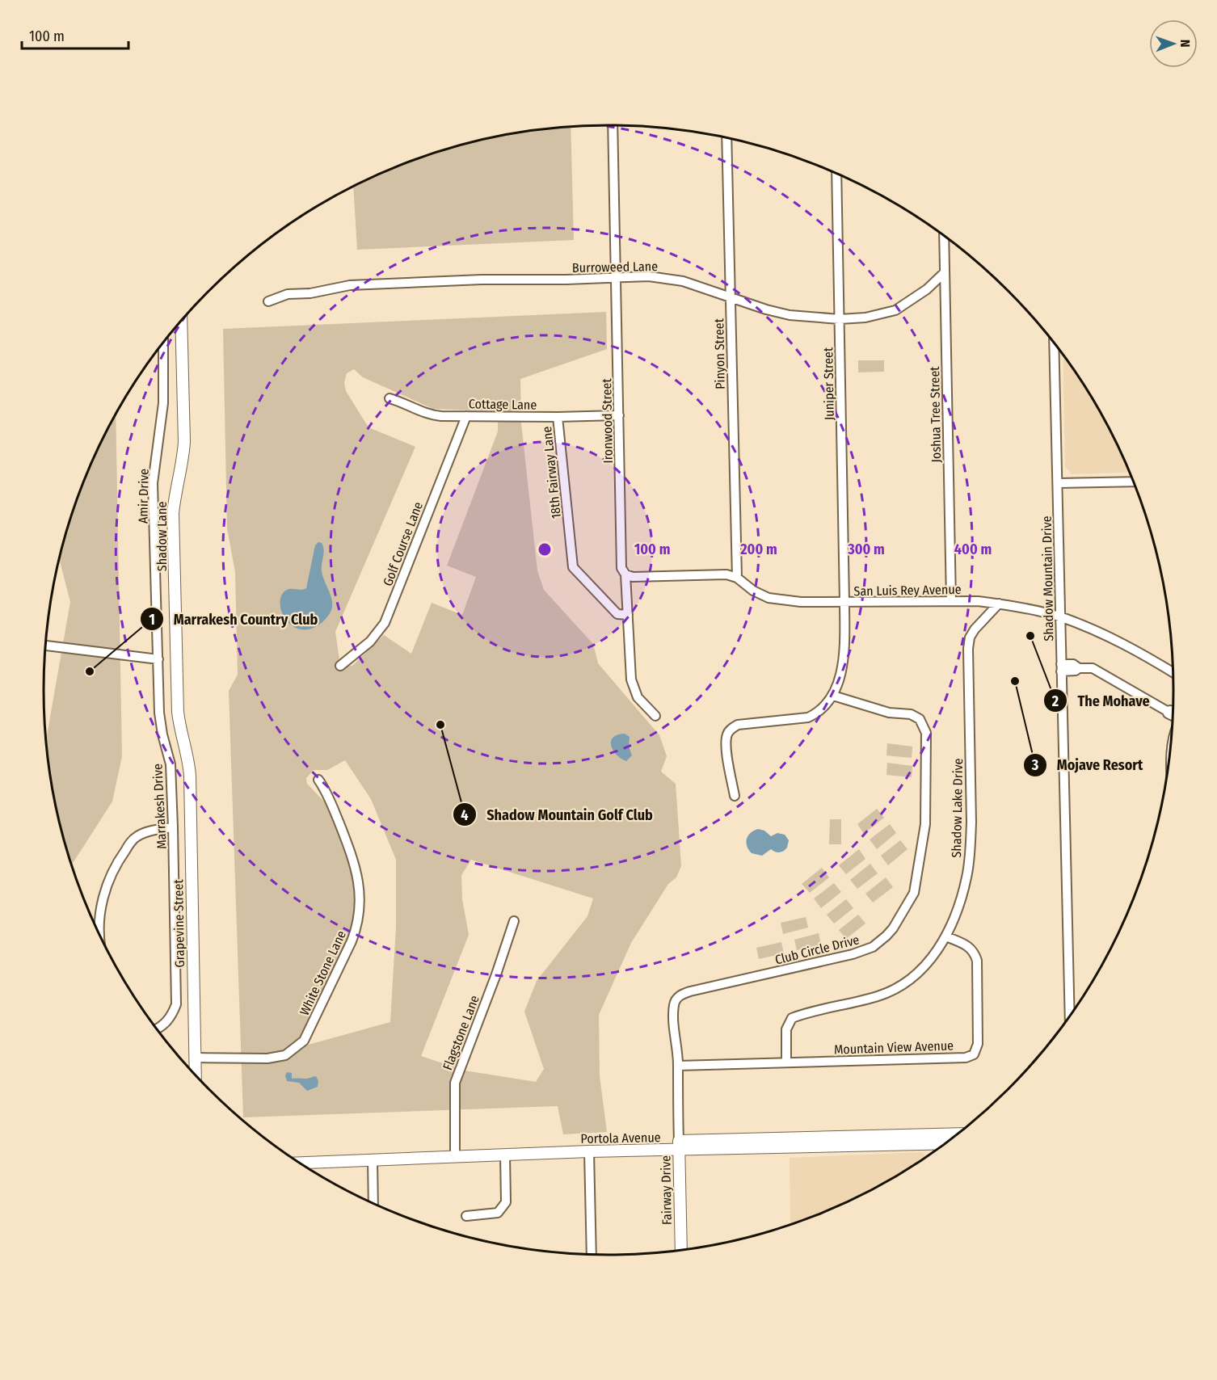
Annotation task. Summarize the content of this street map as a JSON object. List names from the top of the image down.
{
  "streets": {
    "street": [
      "Burroweed Lane",
      "Pinyon Street",
      "Juniper Street",
      "Cottage Lane",
      "Joshua Tree Street",
      "Ironwood Street",
      "18th Fairway Lane",
      "Amir Drive",
      "Shadow Lane",
      "Golf Course Lane",
      "Shadow Mountain Drive",
      "San Luis Rey Avenue",
      "Marrakesh Drive",
      "Shadow Lake Drive",
      "Grapevine Street",
      "Club Circle Drive",
      "White Stone Lane",
      "Flagstone Lane",
      "Mountain View Avenue",
      "Portola Avenue",
      "Fairway Drive"
    ]
  },
  "crossings": [
    ["Burroweed Lane", "Pinyon Street"],
    ["Burroweed Lane", "Juniper Street"],
    ["Burroweed Lane", "Joshua Tree Street"],
    ["Burroweed Lane", "Ironwood Street"],
    ["Pinyon Street", "San Luis Rey Avenue"],
    ["Juniper Street", "San Luis Rey Avenue"],
    ["Juniper Street", "Club Circle Drive"],
    ["Cottage Lane", "Ironwood Street"],
    ["Cottage Lane", "18th Fairway Lane"],
    ["Cottage Lane", "Golf Course Lane"],
    ["Joshua Tree Street", "San Luis Rey Avenue"],
    ["Ironwood Street", "18th Fairway Lane"],
    ["Ironwood Street", "San Luis Rey Avenue"],
    ["Amir Drive", "Marrakesh Drive"],
    ["Shadow Lane", "Grapevine Street"],
    ["Shadow Mountain Drive", "San Luis Rey Avenue"],
    ["San Luis Rey Avenue", "Shadow Lake Drive"],
    ["Shadow Lake Drive", "Mountain View Avenue"],
    ["Grapevine Street", "White Stone Lane"],
    ["Club Circle Drive", "Mountain View Avenue"],
    ["Club Circle Drive", "Fairway Drive"],
    ["Flagstone Lane", "Portola Avenue"],
    ["Mountain View Avenue", "Fairway Drive"],
    ["Portola Avenue", "Fairway Drive"]
  ],
  "places": [
    "The Mohave",
    "Marrakesh Country Club",
    "Mojave Resort",
    "Shadow Mountain Golf Club"
  ],
  "scale_bar": "100 m",
  "north": "right",
  "rings": [
    "100 m",
    "200 m",
    "300 m",
    "400 m"
  ]
}
